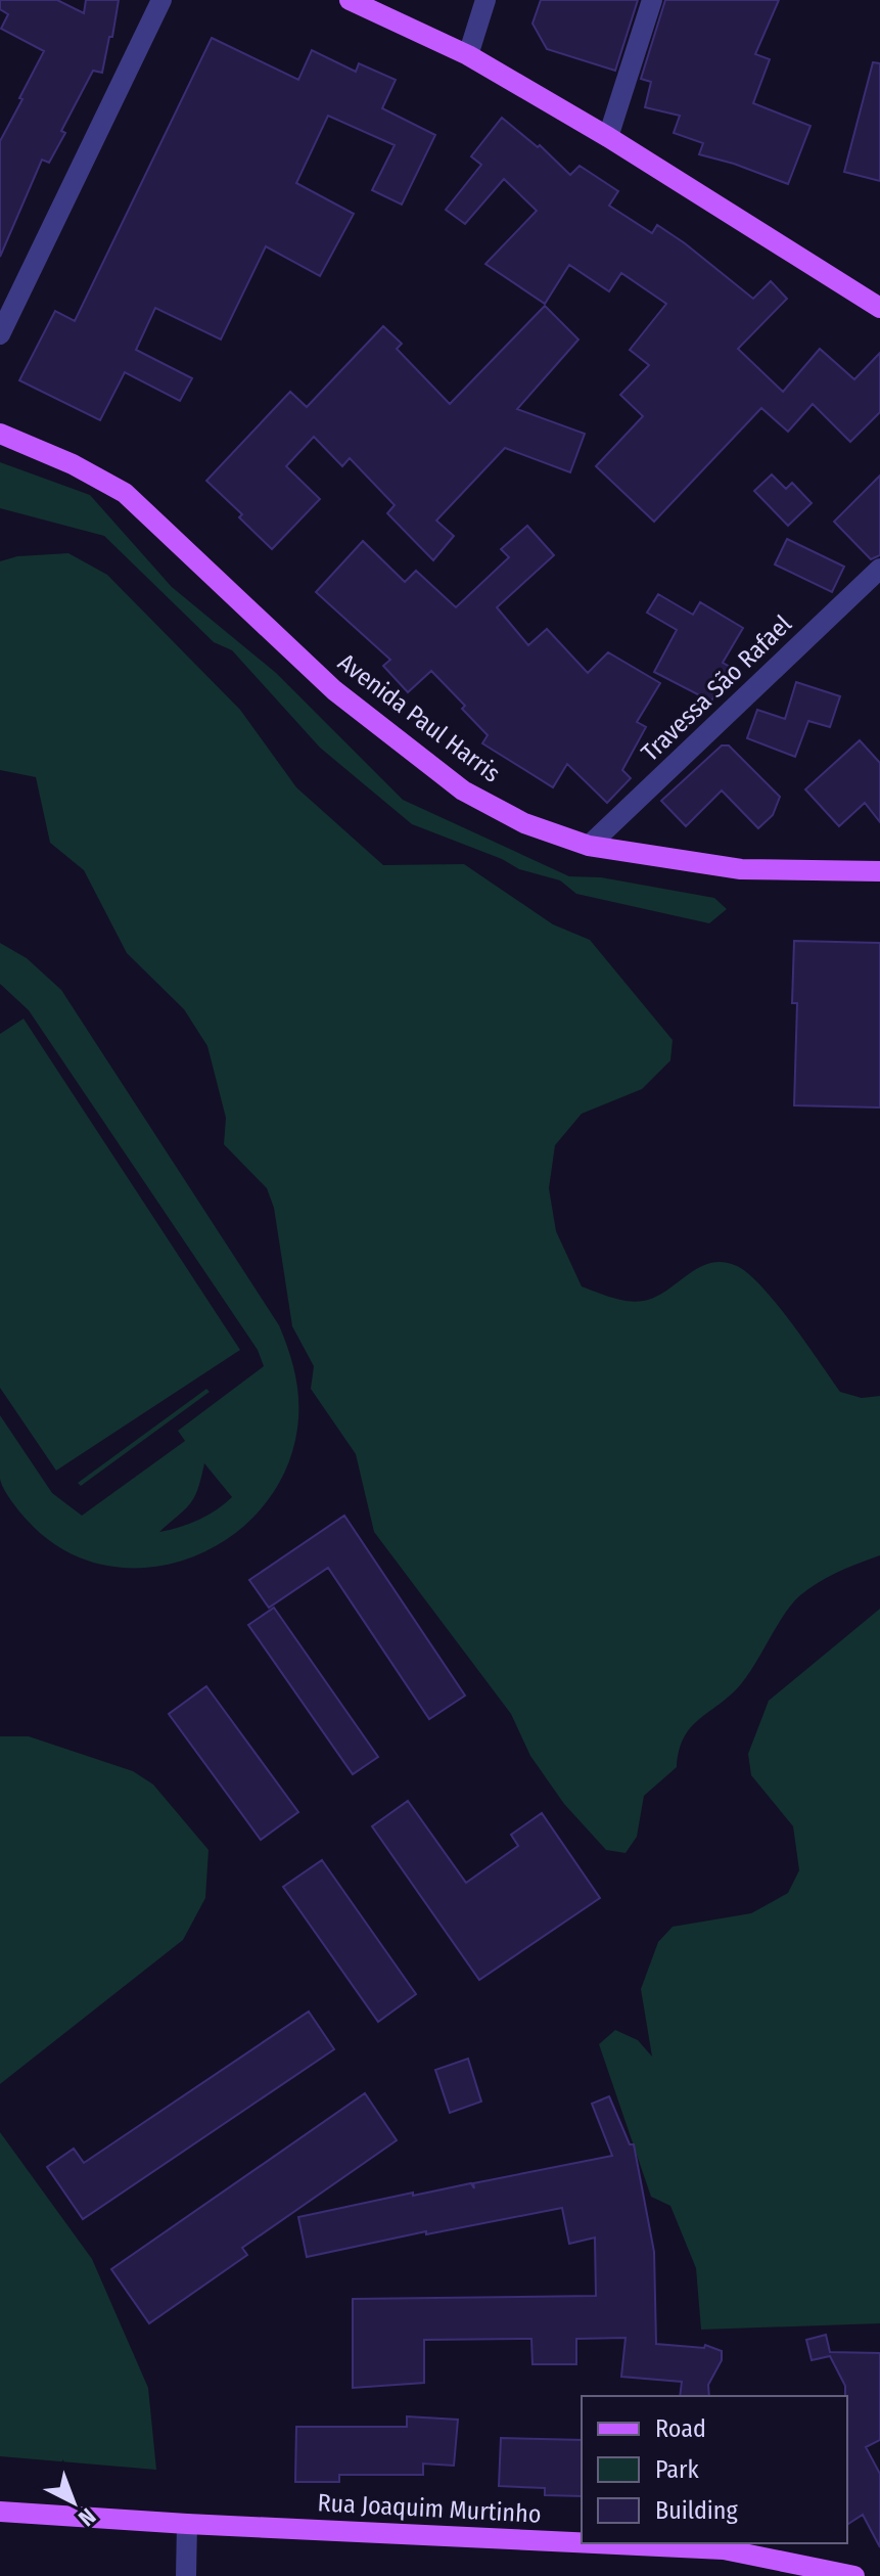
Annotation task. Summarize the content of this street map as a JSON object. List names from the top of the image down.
{
  "streets": {
    "main road": ["Avenida Paul Harris", "Rua Joaquim Murtinho"],
    "street": ["Travessa São Rafael"]
  },
  "crossings": [
    ["Travessa São Rafael", "Avenida Paul Harris"]
  ],
  "legend": ["Road", "Park", "Building"],
  "north": "bottom right"
}
